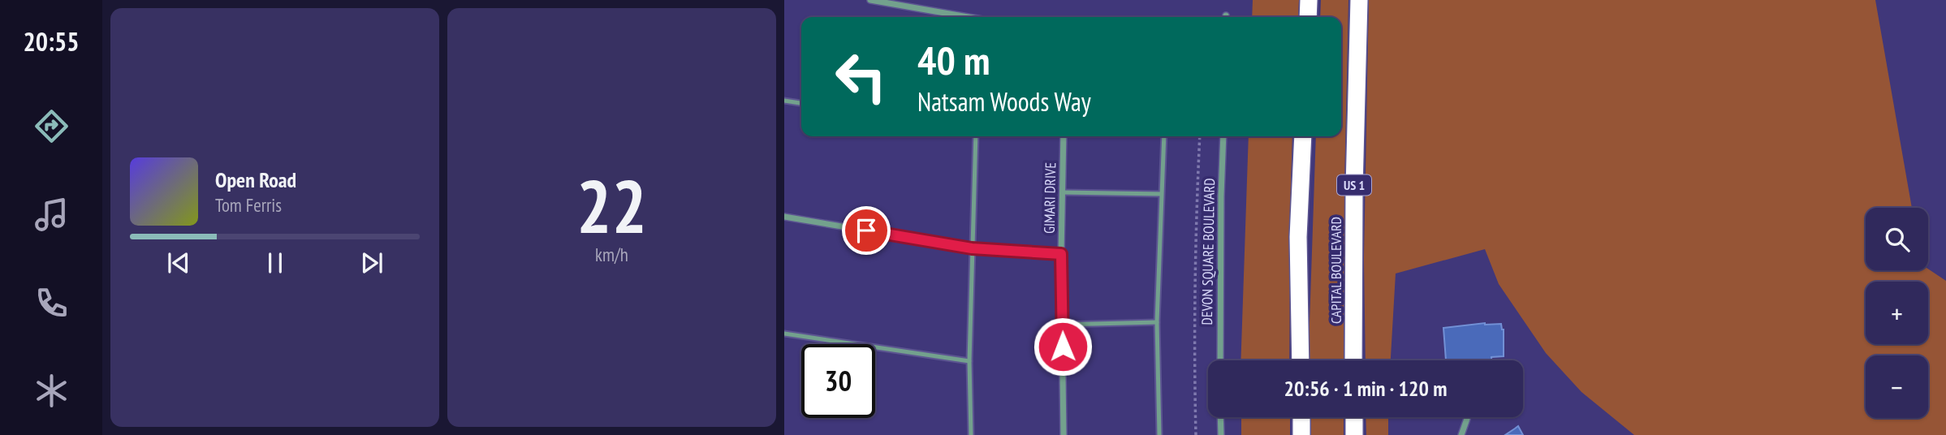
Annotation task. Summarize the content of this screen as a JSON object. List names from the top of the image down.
{
  "streets": {
    "highway": ["US 1", "CAPITAL BOULEVARD"],
    "street": ["GIMARI DRIVE", "DEVON SQUARE BOULEVARD"]
  },
  "page": {
    "tabs": "20:55",
    "tile": ["22", "km/h"],
    "turn": ["40 m", "Natsam Woods Way"],
    "song": ["Open Road", "Tom Ferris"],
    "map_buttons": ["+", "−"],
    "limit": "30",
    "trip": "20:56 · 1 min · 120 m"
  }
}
